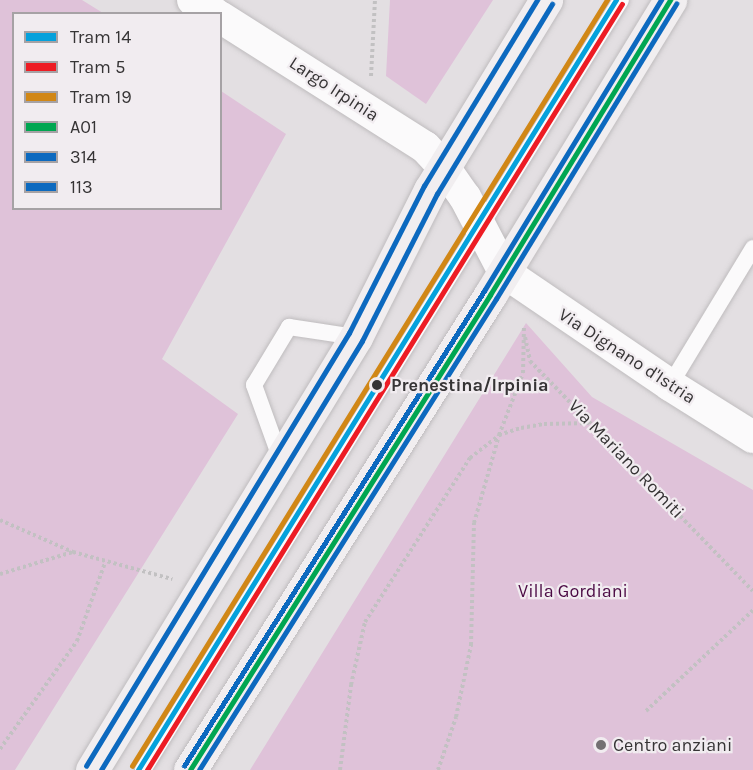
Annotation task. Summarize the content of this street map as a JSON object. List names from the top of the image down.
{
  "streets": {
    "street": ["Largo Irpinia", "Via Dignano d'Istria"],
    "path": ["Via Mariano Romiti"]
  },
  "crossings": [
    ["Largo Irpinia", "Via Dignano d'Istria"]
  ],
  "parks": ["Villa Gordiani"],
  "places": ["Prenestina/Irpinia", "Centro anziani"],
  "lines": [
    "tram line 14",
    "tram line 19",
    "transit line A01",
    "transit line 113",
    "tram line 5",
    "transit line 314"
  ],
  "legend": [
    "Tram 14",
    "Tram 5",
    "Tram 19",
    "A01",
    "314",
    "113"
  ]
}
